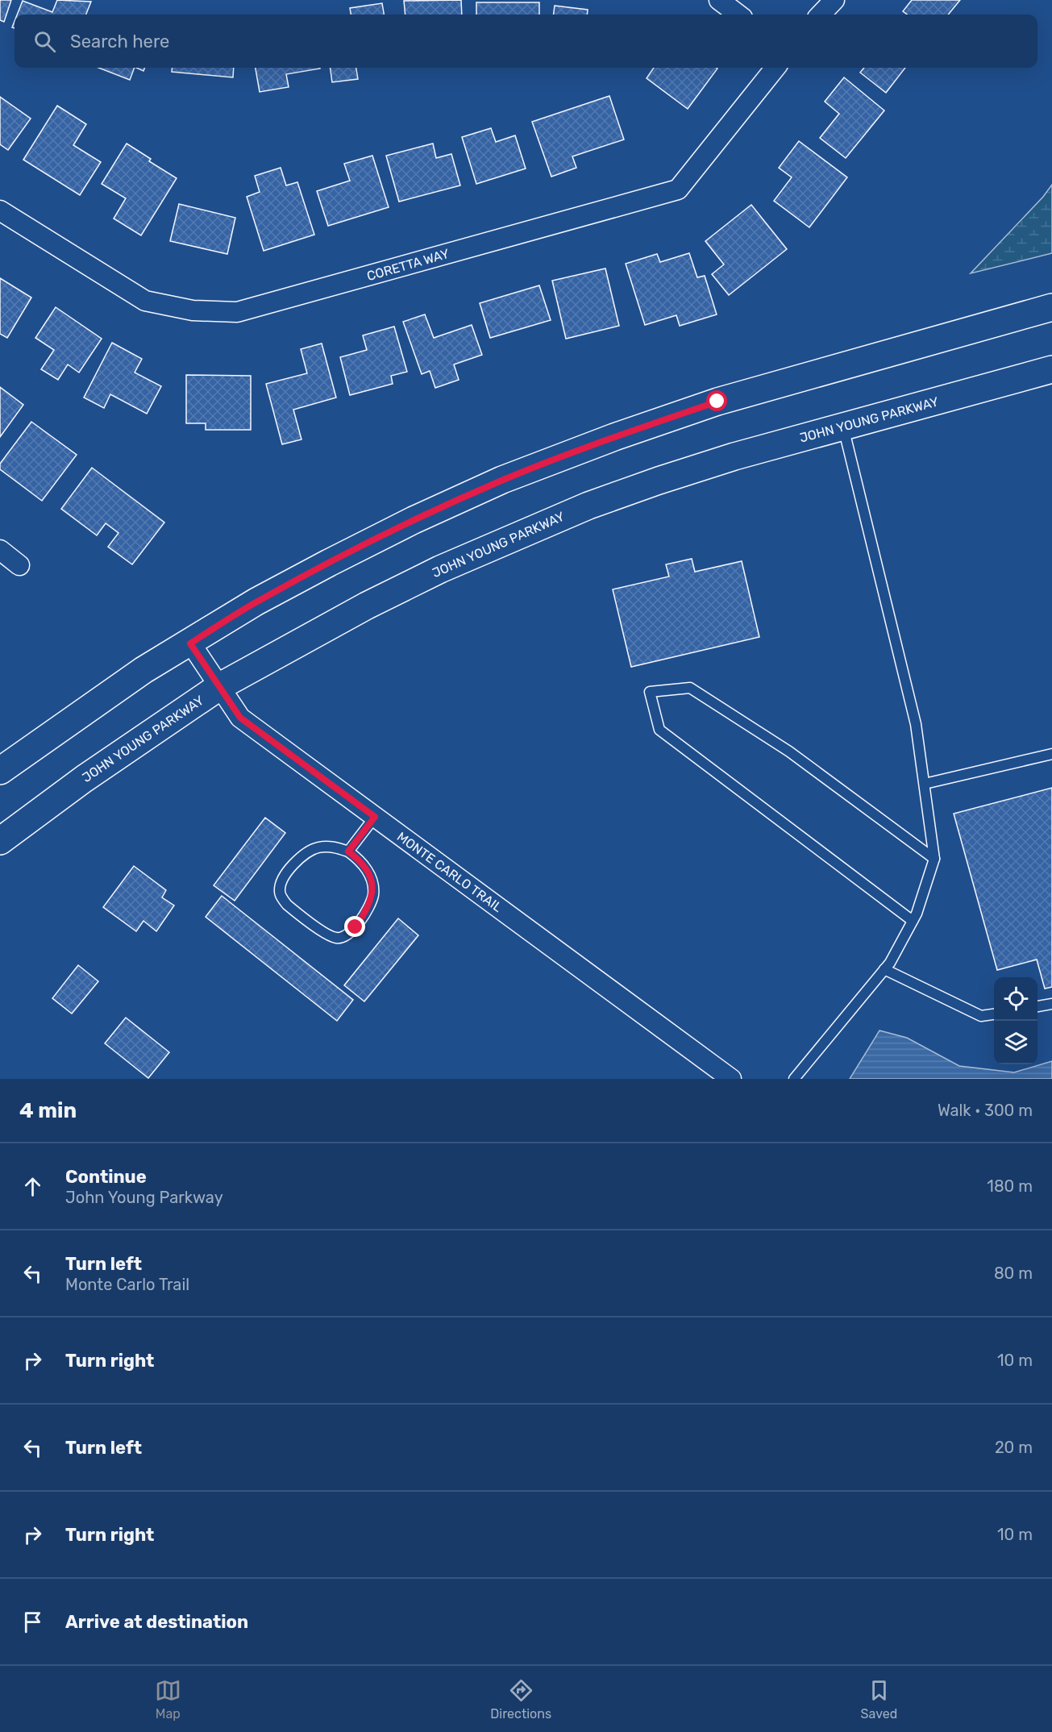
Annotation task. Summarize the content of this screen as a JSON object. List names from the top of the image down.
{
  "streets": {
    "main road": ["JOHN YOUNG PARKWAY"],
    "street": ["CORETTA WAY", "MONTE CARLO TRAIL"]
  },
  "crossings": [
    ["JOHN YOUNG PARKWAY", "MONTE CARLO TRAIL"]
  ],
  "page": {
    "search": "Search here",
    "heading": ["4 min", "Walk · 300 m"],
    "list": [
      ["Continue", "John Young Parkway", "180 m"],
      ["Turn left", "Monte Carlo Trail", "80 m"],
      ["Turn right", "10 m"],
      ["Turn left", "20 m"],
      ["Turn right", "10 m"],
      "Arrive at destination"
    ],
    "nav": ["Map", "Directions", "Saved"]
  }
}
